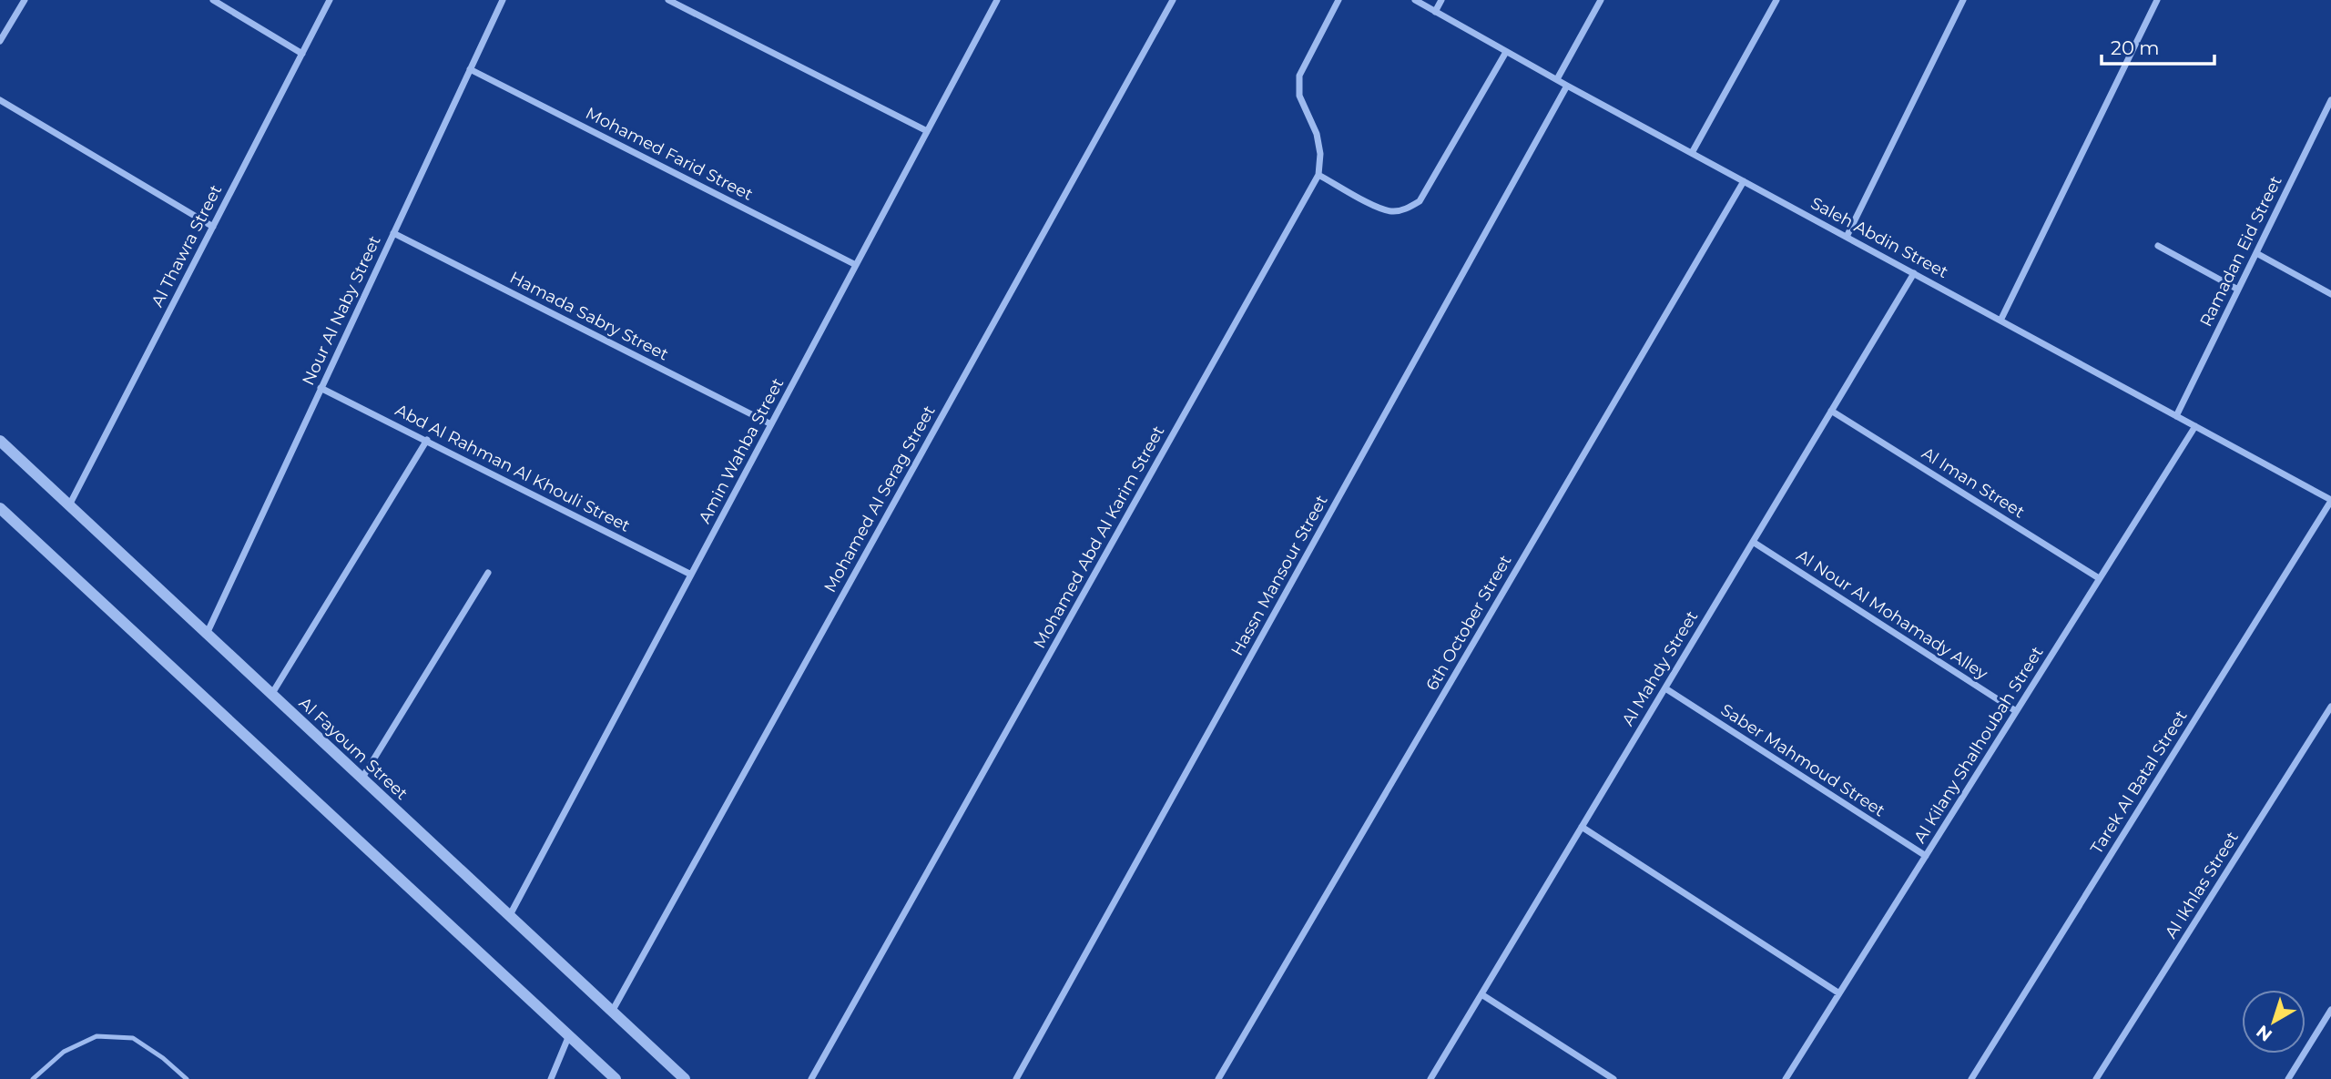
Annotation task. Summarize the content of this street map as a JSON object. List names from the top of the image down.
{
  "streets": {
    "street": [
      "Mohamed Farid Street",
      "Saleh Abdin Street",
      "Al Thawra Street",
      "Ramadan Eid Street",
      "Nour Al Naby Street",
      "Hamada Sabry Street",
      "Amin Wahba Street",
      "Abd Al Rahman Al Khouli Street",
      "Al Iman Street",
      "Mohamed Al Serag Street",
      "Mohamed Abd Al Karim Street",
      "Hassn Mansour Street",
      "Al Nour Al Mohamady Alley",
      "6th October Street",
      "Al Mahdy Street",
      "Al Kilany Shalhoubah Street",
      "Al Fayoum Street",
      "Saber Mahmoud Street",
      "Tarek Al Batal Street",
      "Al Ikhlas Street"
    ]
  },
  "crossings": [
    ["Mohamed Farid Street", "Nour Al Naby Street"],
    ["Mohamed Farid Street", "Amin Wahba Street"],
    ["Saleh Abdin Street", "Ramadan Eid Street"],
    ["Saleh Abdin Street", "Hassn Mansour Street"],
    ["Saleh Abdin Street", "6th October Street"],
    ["Saleh Abdin Street", "Al Mahdy Street"],
    ["Saleh Abdin Street", "Al Kilany Shalhoubah Street"],
    ["Saleh Abdin Street", "Tarek Al Batal Street"],
    ["Al Thawra Street", "Al Fayoum Street"],
    ["Nour Al Naby Street", "Hamada Sabry Street"],
    ["Nour Al Naby Street", "Abd Al Rahman Al Khouli Street"],
    ["Nour Al Naby Street", "Al Fayoum Street"],
    ["Hamada Sabry Street", "Amin Wahba Street"],
    ["Amin Wahba Street", "Abd Al Rahman Al Khouli Street"],
    ["Amin Wahba Street", "Al Fayoum Street"],
    ["Al Iman Street", "Al Mahdy Street"],
    ["Al Iman Street", "Al Kilany Shalhoubah Street"],
    ["Mohamed Al Serag Street", "Al Fayoum Street"],
    ["Al Nour Al Mohamady Alley", "Al Mahdy Street"],
    ["Al Nour Al Mohamady Alley", "Al Kilany Shalhoubah Street"],
    ["Al Mahdy Street", "Saber Mahmoud Street"],
    ["Al Kilany Shalhoubah Street", "Saber Mahmoud Street"]
  ],
  "scale_bar": "20 m",
  "north": "bottom left"
}
